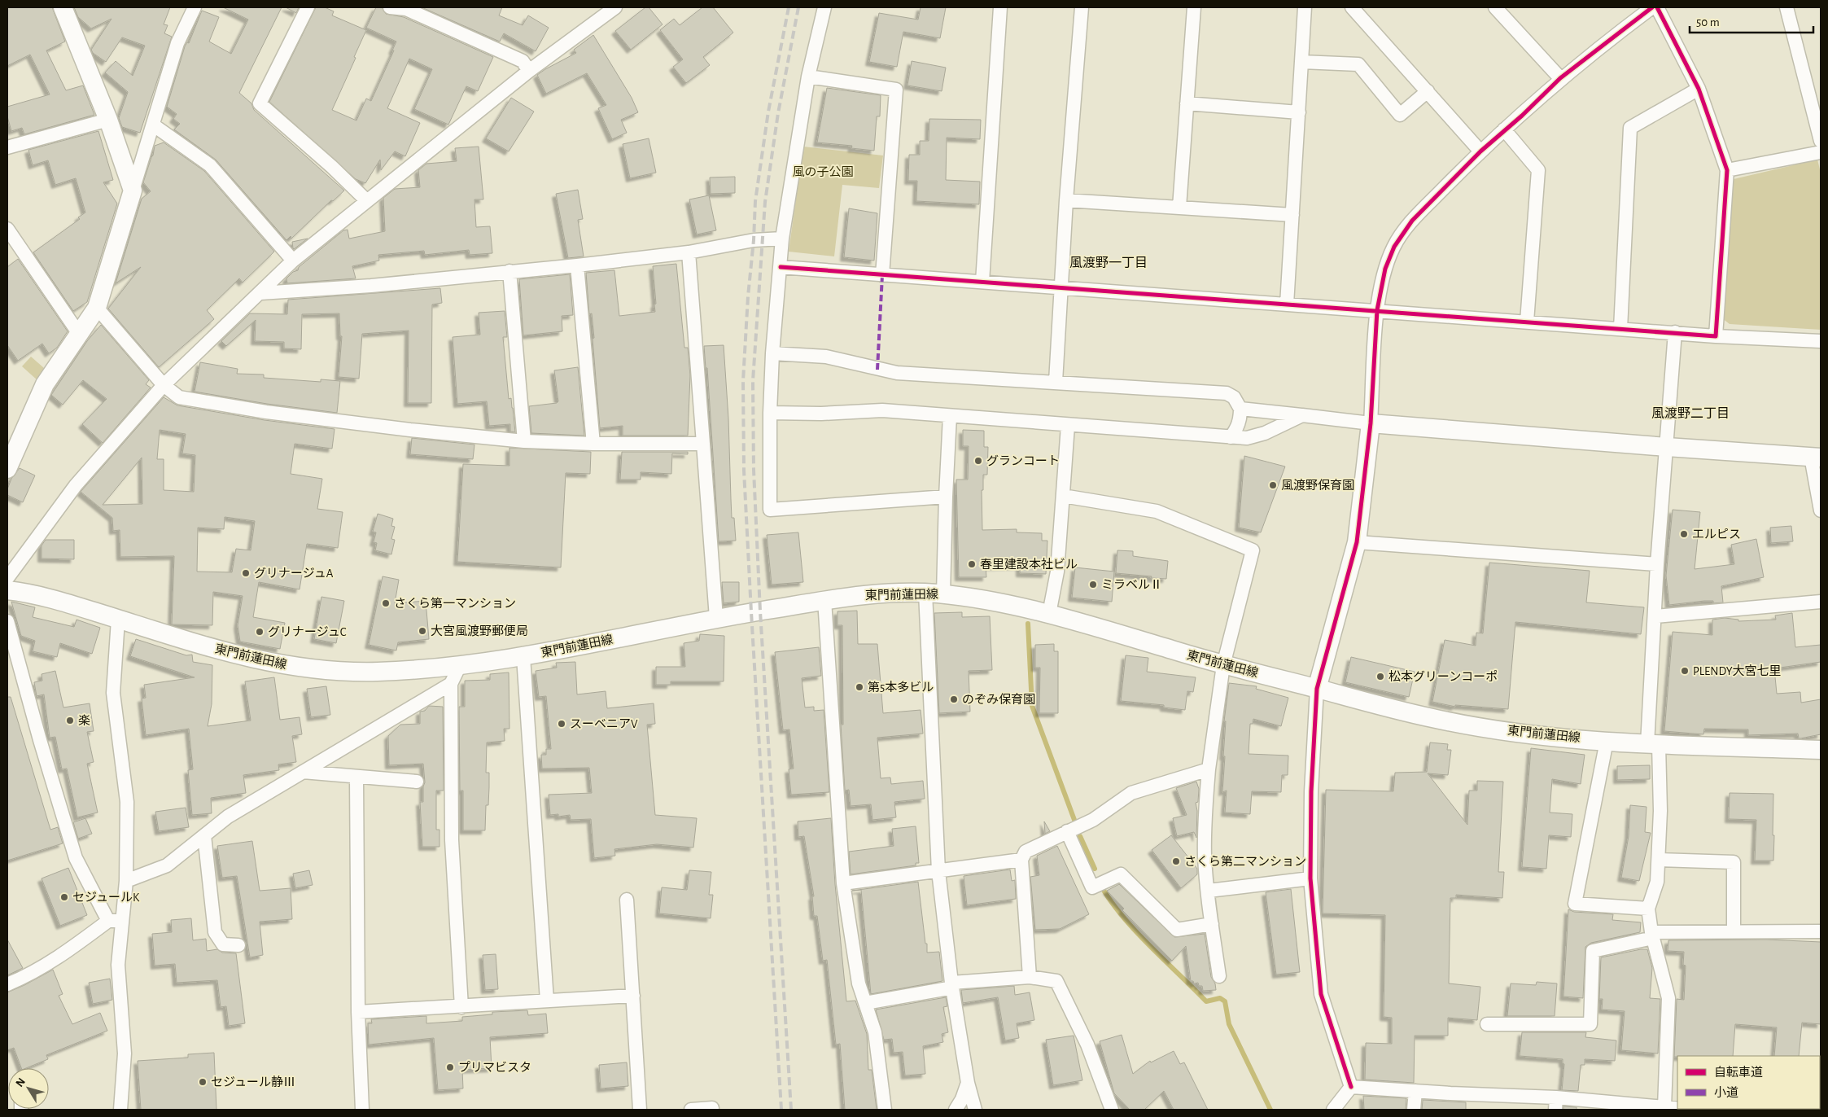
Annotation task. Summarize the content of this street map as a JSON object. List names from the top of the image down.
{
  "streets": {
    "main road": ["東門前蓮田線"]
  },
  "districts": ["風渡野一丁目", "風渡野二丁目"],
  "parks": ["風の子公園"],
  "places": [
    "グランコート",
    "風渡野保育園",
    "エルピス",
    "春里建設本社ビル",
    "グリナージュA",
    "ミラベルⅡ",
    "さくら第一マンション",
    "大宮風渡野郵便局",
    "グリナージュC",
    "PLENDY大宮七里",
    "松本グリーンコーポ",
    "第5本多ビル",
    "のぞみ保育園",
    "楽",
    "スーベニアV",
    "さくら第二マンション",
    "セジュールK",
    "プリマビスタ",
    "セジュール静Ⅲ"
  ],
  "legend": ["自転車道", "小道"],
  "scale_bar": "50 m",
  "north": "top left"
}
